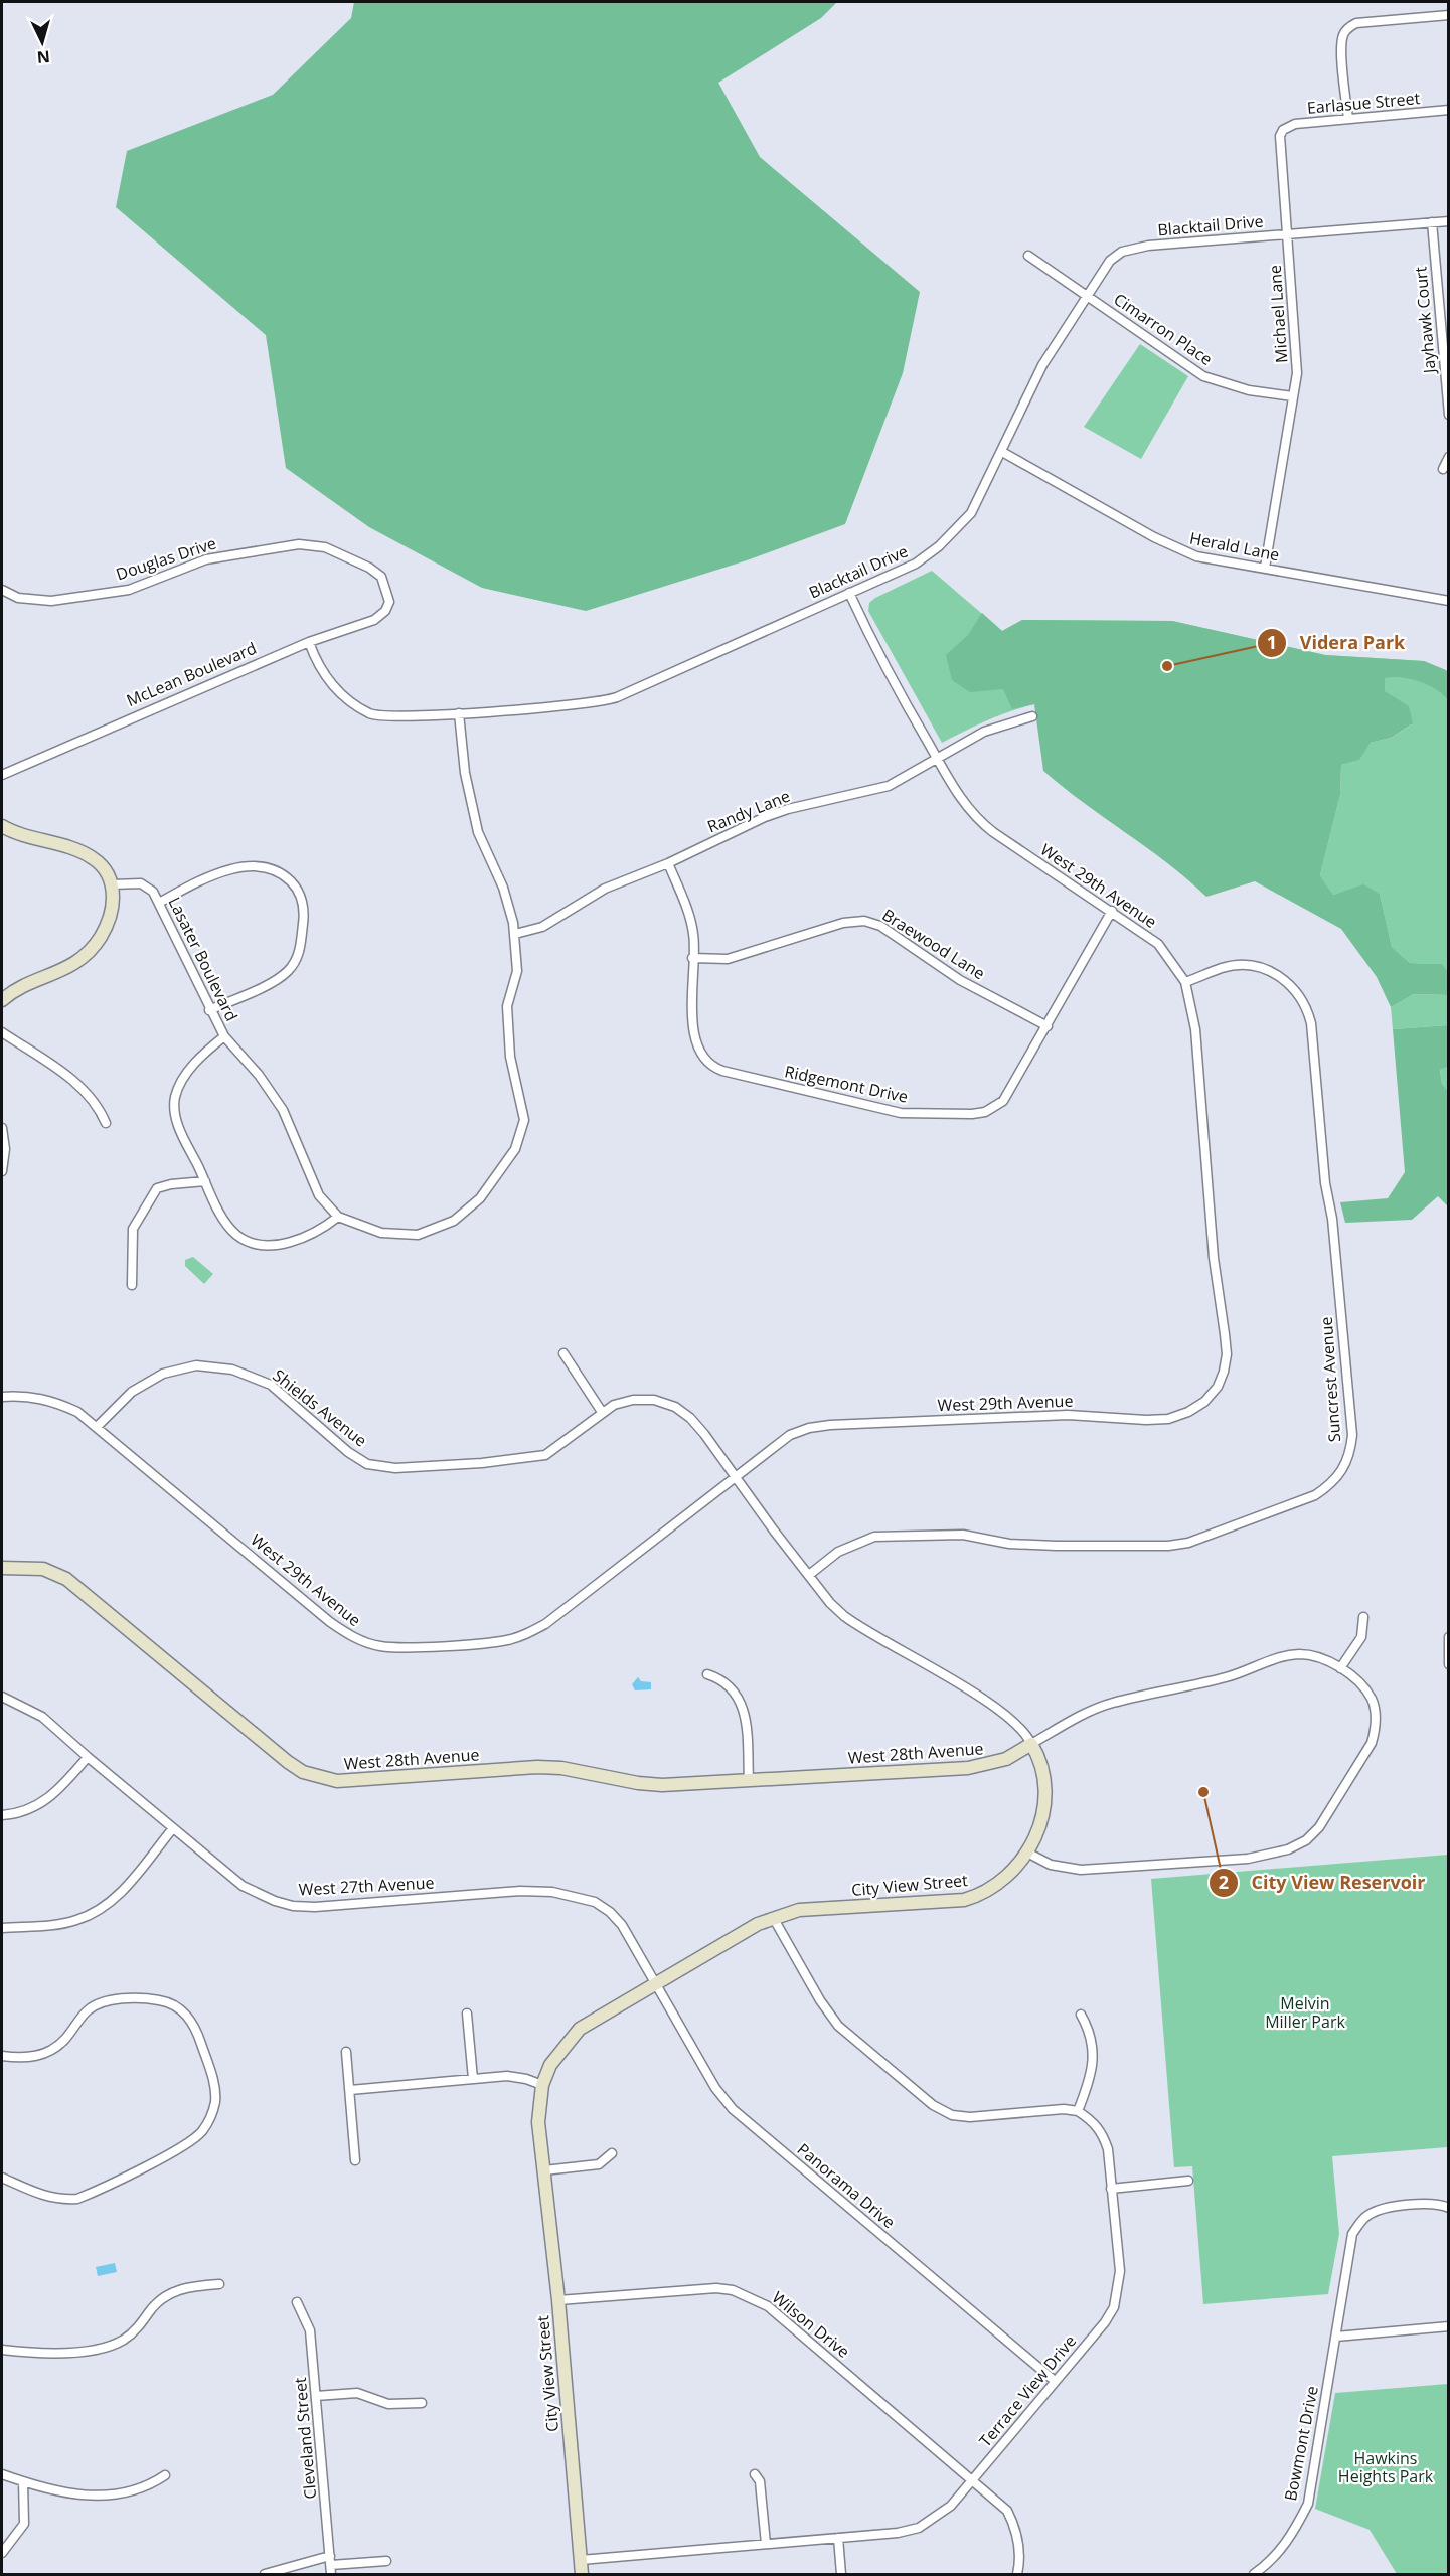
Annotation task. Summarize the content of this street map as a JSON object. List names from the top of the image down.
{
  "streets": {
    "street": [
      "Earlasue Street",
      "Blacktail Drive",
      "Michael Lane",
      "Jayhawk Court",
      "Cimarron Place",
      "Herald Lane",
      "Douglas Drive",
      "McLean Boulevard",
      "Randy Lane",
      "West 29th Avenue",
      "Braewood Lane",
      "Lasater Boulevard",
      "Ridgemont Drive",
      "Suncrest Avenue",
      "Shields Avenue",
      "West 28th Avenue",
      "City View Street",
      "West 27th Avenue",
      "Panorama Drive",
      "Wilson Drive",
      "Terrace View Drive",
      "Cleveland Street",
      "Bowmont Drive"
    ]
  },
  "crossings": [
    ["Earlasue Street", "Michael Lane"],
    ["Blacktail Drive", "Michael Lane"],
    ["Blacktail Drive", "Jayhawk Court"],
    ["Blacktail Drive", "Cimarron Place"],
    ["Blacktail Drive", "Herald Lane"],
    ["Blacktail Drive", "McLean Boulevard"],
    ["Blacktail Drive", "West 29th Avenue"],
    ["Blacktail Drive", "Lasater Boulevard"],
    ["Michael Lane", "Cimarron Place"],
    ["Michael Lane", "Herald Lane"],
    ["Douglas Drive", "McLean Boulevard"],
    ["Randy Lane", "West 29th Avenue"],
    ["Randy Lane", "Lasater Boulevard"],
    ["Randy Lane", "Ridgemont Drive"],
    ["West 29th Avenue", "Ridgemont Drive"],
    ["West 29th Avenue", "Suncrest Avenue"],
    ["West 29th Avenue", "Shields Avenue"],
    ["Braewood Lane", "Ridgemont Drive"],
    ["Suncrest Avenue", "City View Street"],
    ["Shields Avenue", "City View Street"],
    ["West 28th Avenue", "City View Street"],
    ["City View Street", "West 27th Avenue"],
    ["City View Street", "Panorama Drive"],
    ["City View Street", "Wilson Drive"],
    ["City View Street", "Terrace View Drive"],
    ["West 27th Avenue", "Panorama Drive"],
    ["Panorama Drive", "Terrace View Drive"],
    ["Wilson Drive", "Terrace View Drive"]
  ],
  "parks": ["Melvin Miller Park", "Hawkins Heights Park"],
  "places": ["Videra Park", "City View Reservoir"],
  "north": "bottom"
}
